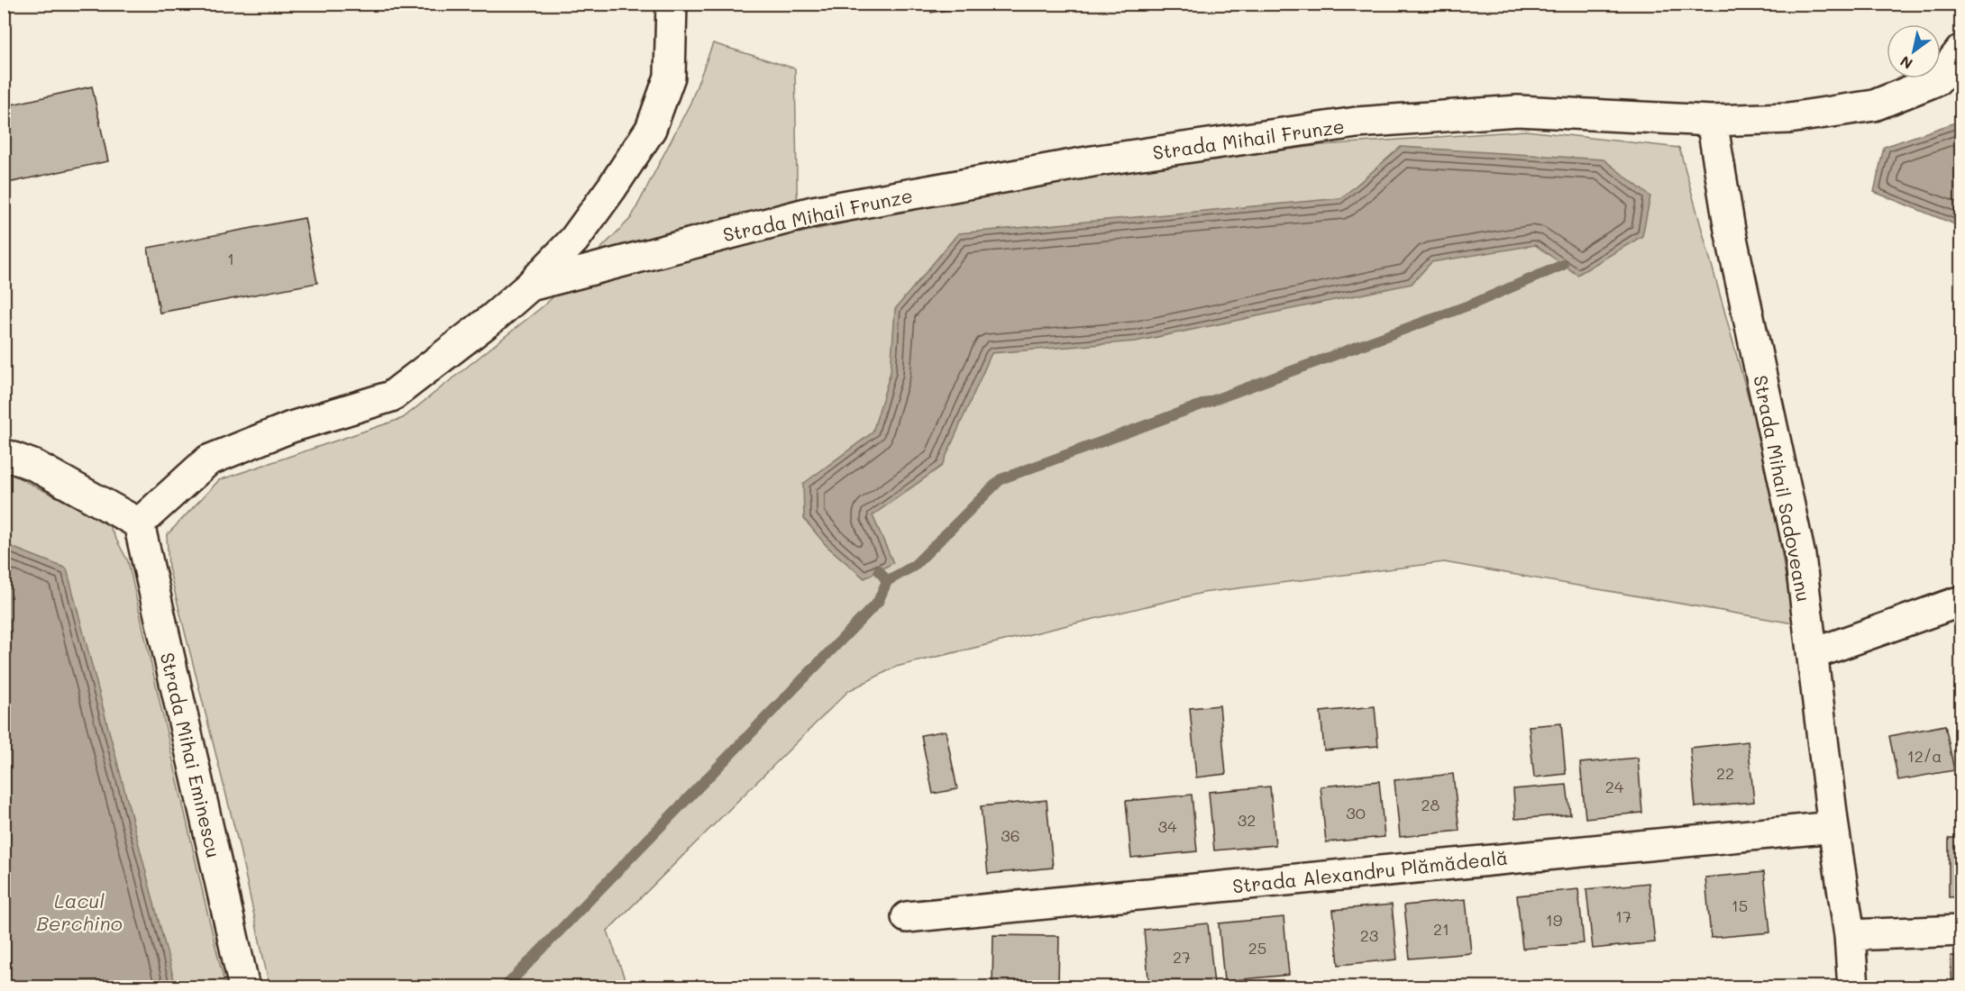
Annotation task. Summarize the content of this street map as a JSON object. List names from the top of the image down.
{
  "streets": {
    "street": [
      "Strada Mihail Frunze",
      "Strada Mihail Sadoveanu",
      "Strada Mihai Eminescu",
      "Strada Alexandru Plămădeală"
    ]
  },
  "crossings": [
    ["Strada Mihail Frunze", "Strada Mihail Sadoveanu"],
    ["Strada Mihail Sadoveanu", "Strada Alexandru Plămădeală"]
  ],
  "water": ["Lacul Berchino"],
  "house_numbers": [
    "1",
    "12/a",
    "22",
    "24",
    "28",
    "30",
    "32",
    "34",
    "36",
    "15",
    "17",
    "19",
    "21",
    "23",
    "25",
    "27"
  ],
  "north": "bottom left"
}
